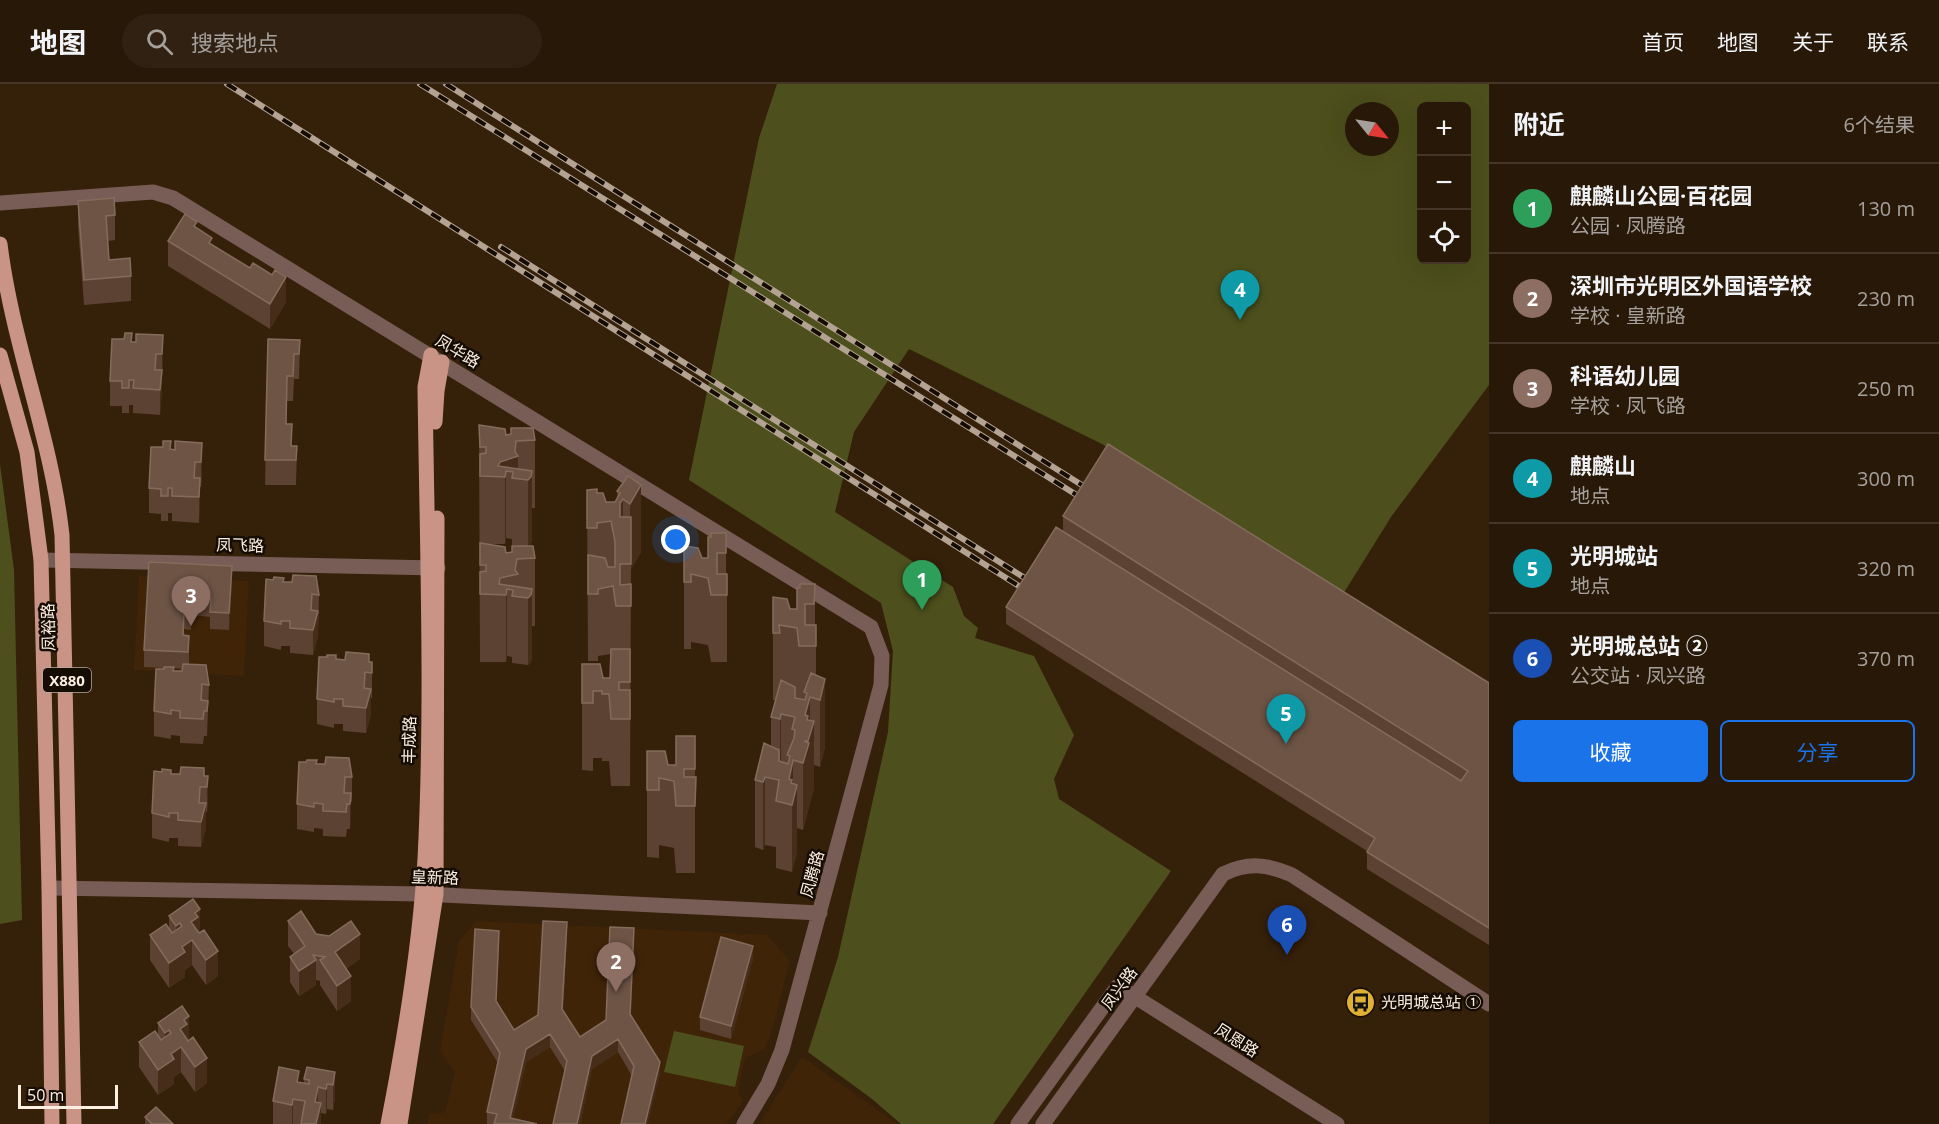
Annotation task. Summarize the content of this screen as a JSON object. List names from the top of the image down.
{
  "streets": {
    "main road": ["凤裕路", "X880", "丰成路"],
    "street": [
      "凤华路",
      "凤飞路",
      "凤腾路",
      "皇新路",
      "凤兴路",
      "凤恩路"
    ]
  },
  "crossings": [
    ["凤华路", "丰成路"],
    ["凤华路", "凤腾路"],
    ["凤飞路", "凤裕路"],
    ["凤飞路", "丰成路"],
    ["凤裕路", "皇新路"],
    ["丰成路", "皇新路"],
    ["凤腾路", "皇新路"],
    ["凤兴路", "凤恩路"]
  ],
  "places": {
    "bus stop": ["光明城总站 ①"]
  },
  "scale_bar": "50 m",
  "north": "bottom right",
  "page": {
    "header": "地图",
    "search": "搜索地点",
    "nav": [
      "首页",
      "地图",
      "关于",
      "联系"
    ],
    "heading": ["附近", "6个结果"],
    "map_buttons": ["+", "−"],
    "list": [
      {
        "mark": "1",
        "name": "麒麟山公园·百花园",
        "note": "公园 · 凤腾路",
        "value": "130 m"
      },
      {
        "mark": "2",
        "name": "深圳市光明区外国语学校",
        "note": "学校 · 皇新路",
        "value": "230 m"
      },
      {
        "mark": "3",
        "name": "科语幼儿园",
        "note": "学校 · 凤飞路",
        "value": "250 m"
      },
      {
        "mark": "4",
        "name": "麒麟山",
        "note": "地点",
        "value": "300 m"
      },
      {
        "mark": "5",
        "name": "光明城站",
        "note": "地点",
        "value": "320 m"
      },
      {
        "mark": "6",
        "name": "光明城总站 ②",
        "note": "公交站 · 凤兴路",
        "value": "370 m"
      }
    ],
    "pins": [
      "4",
      "1",
      "3",
      "5",
      "6",
      "2"
    ],
    "buttons": ["收藏", "分享"],
    "scale": "50 m"
  }
}
